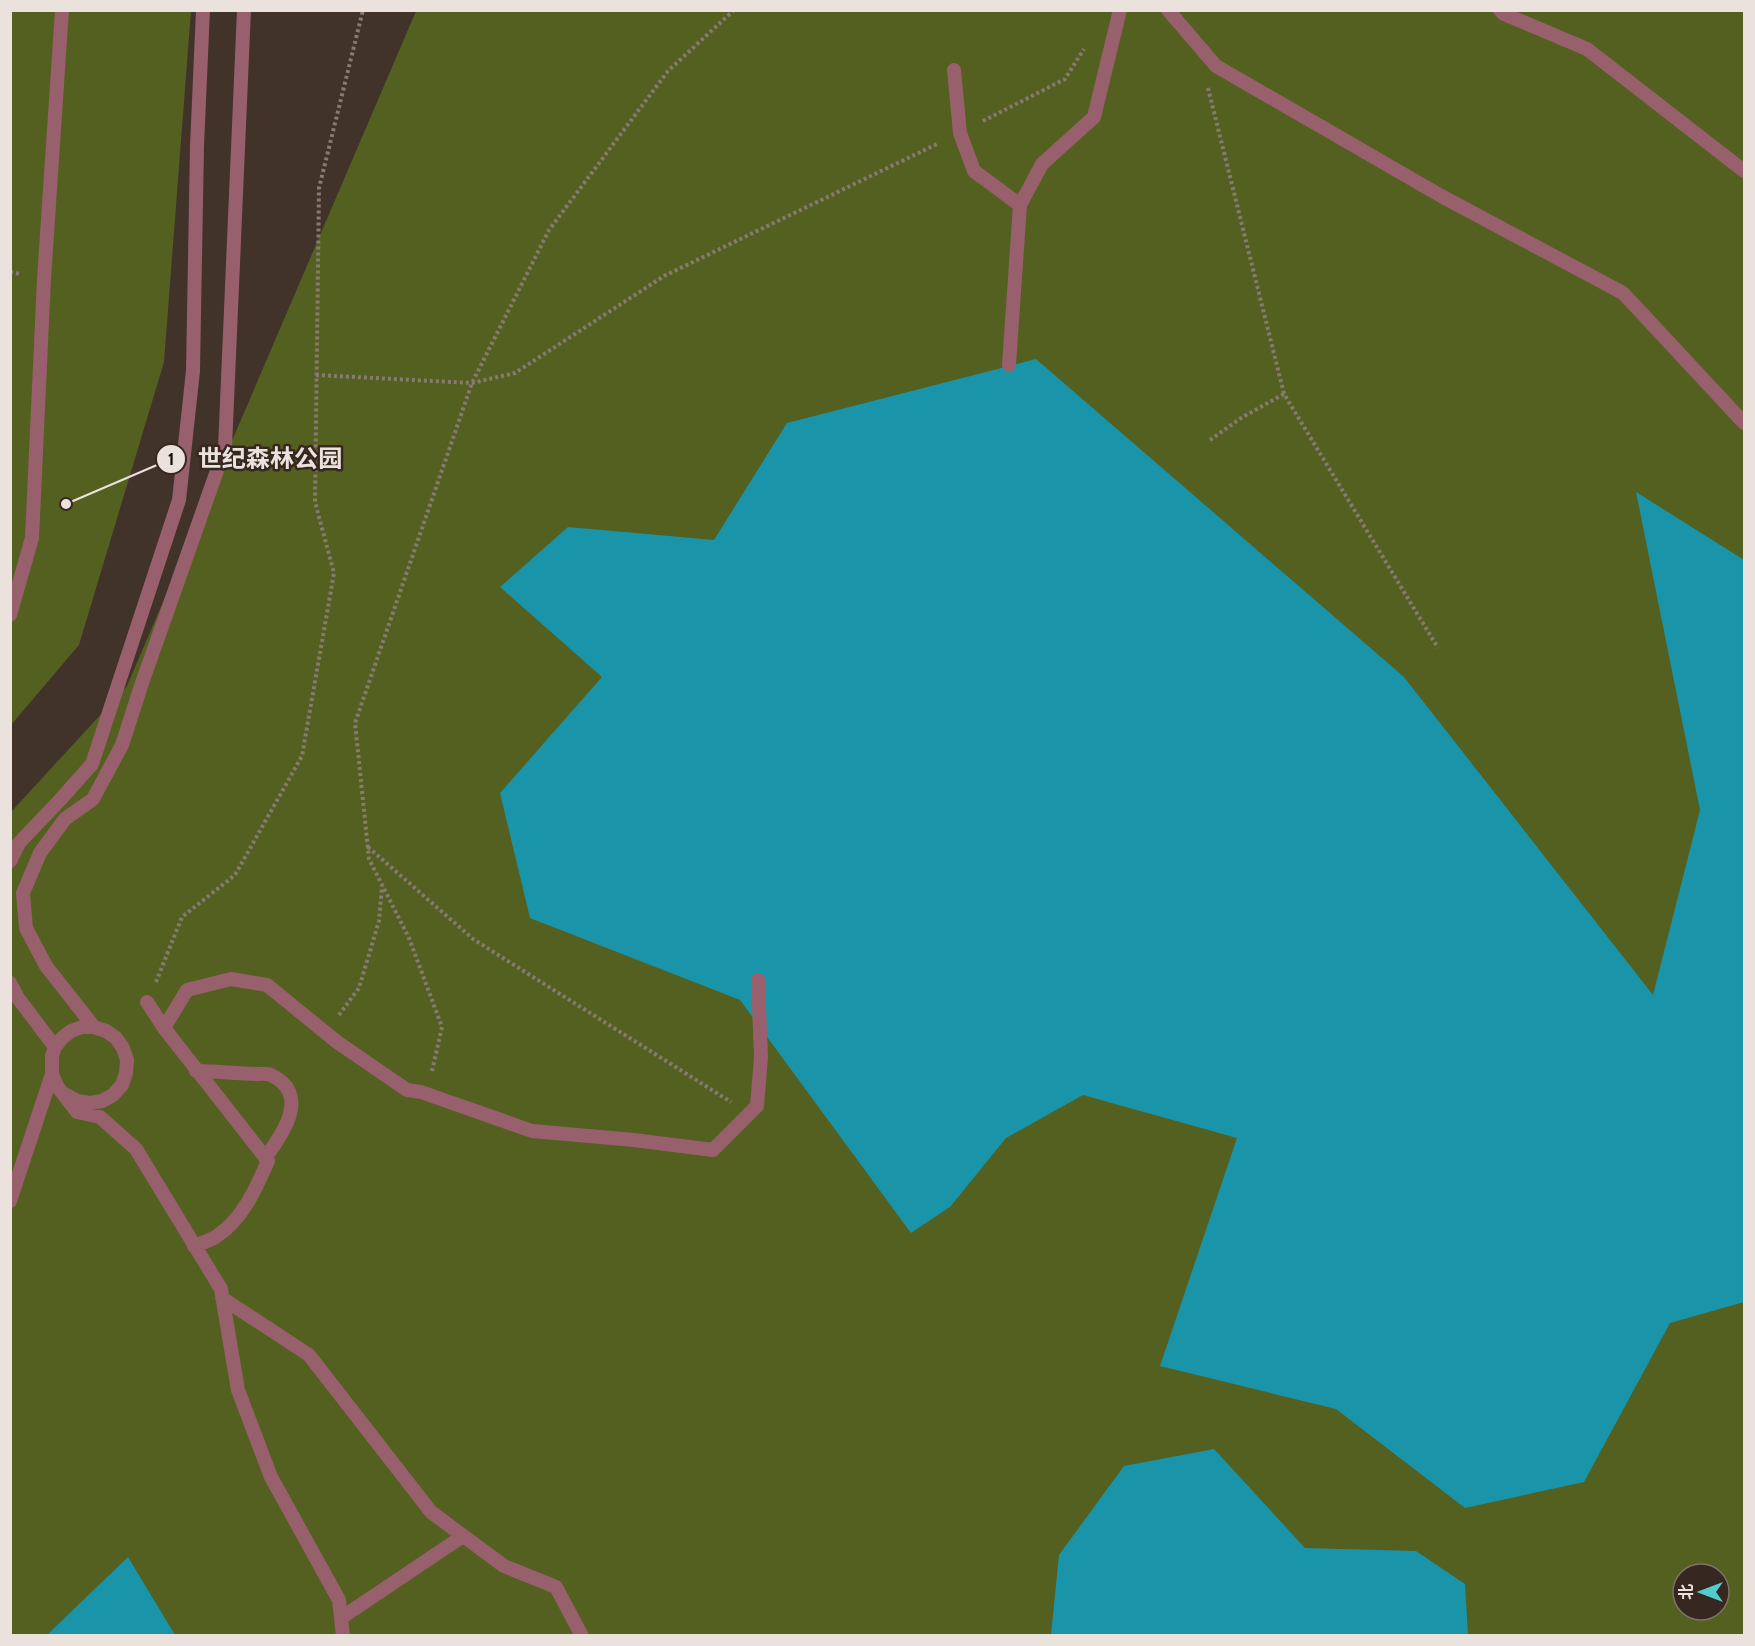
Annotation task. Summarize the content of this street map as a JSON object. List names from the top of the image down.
{
  "places": ["世纪森林公园"],
  "north": "left"
}
